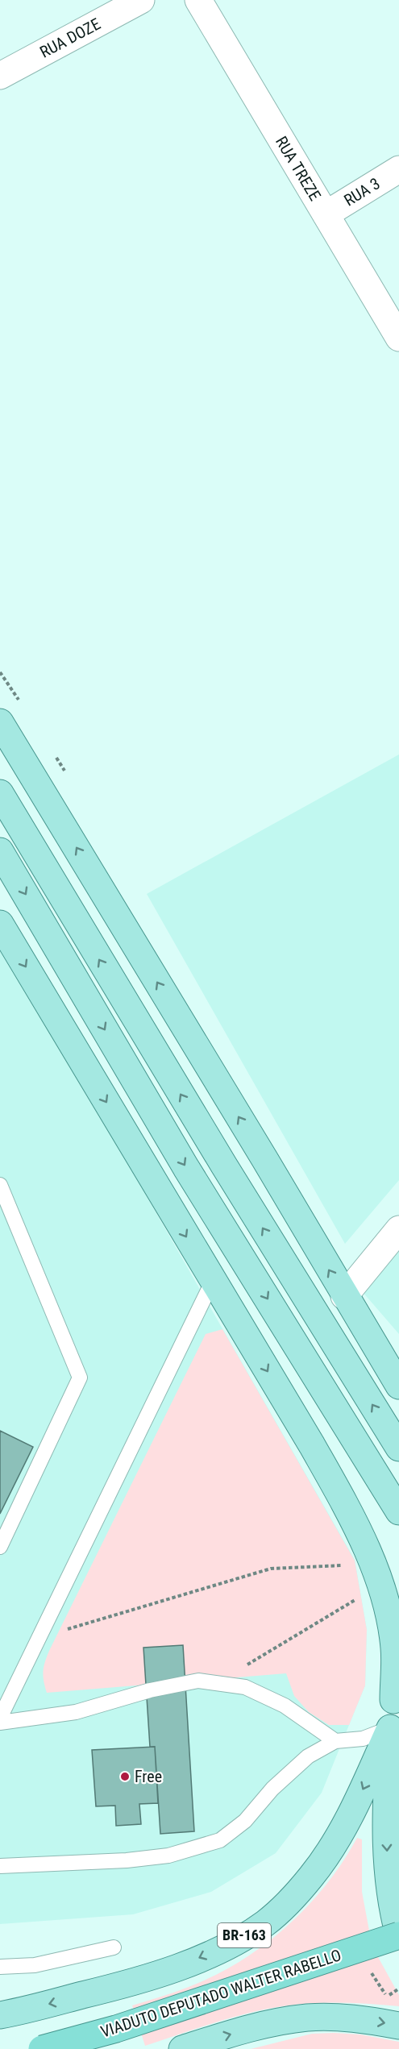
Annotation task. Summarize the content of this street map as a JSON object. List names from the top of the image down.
{
  "streets": {
    "highway": ["VIADUTO DEPUTADO WALTER RABELLO"],
    "main road": ["BR-163"],
    "street": ["RUA DOZE", "RUA TREZE", "RUA 3"]
  },
  "crossings": [
    ["RUA TREZE", "RUA 3"]
  ],
  "places": ["Free"]
}
